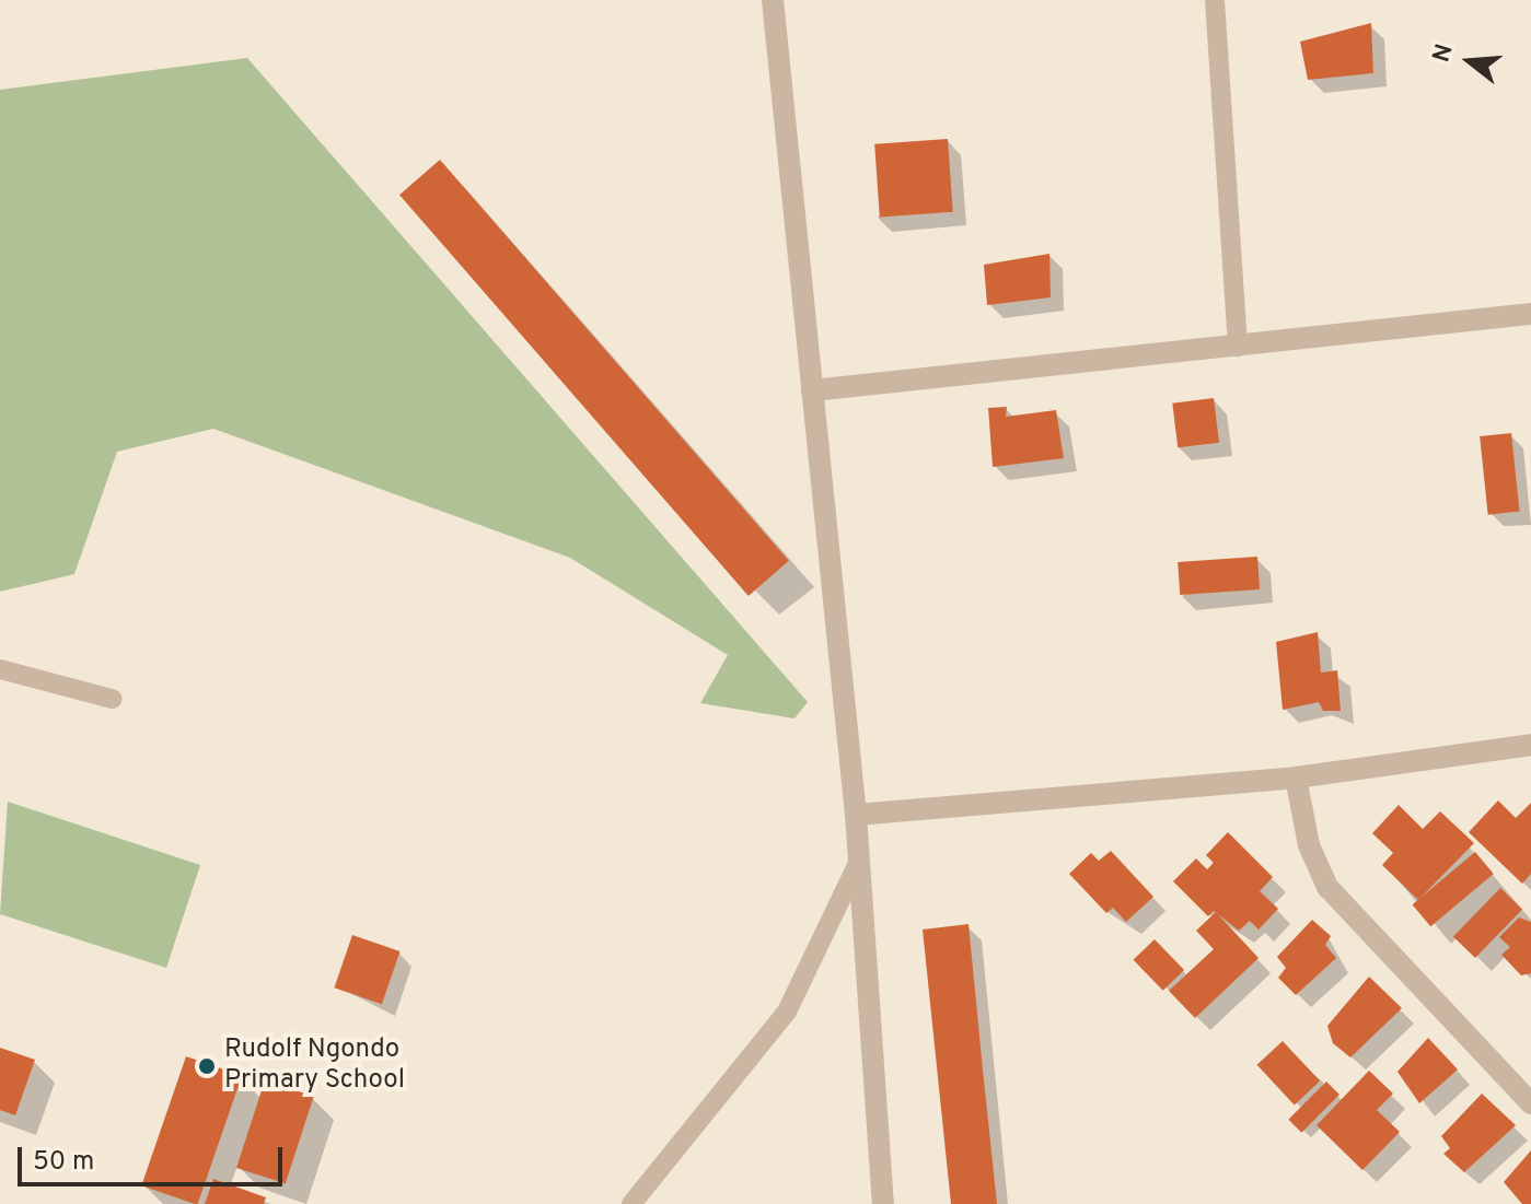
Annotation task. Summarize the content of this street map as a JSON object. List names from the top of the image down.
{
  "places": ["Rudolf Ngondo Primary School"],
  "scale_bar": "50 m",
  "north": "left"
}
